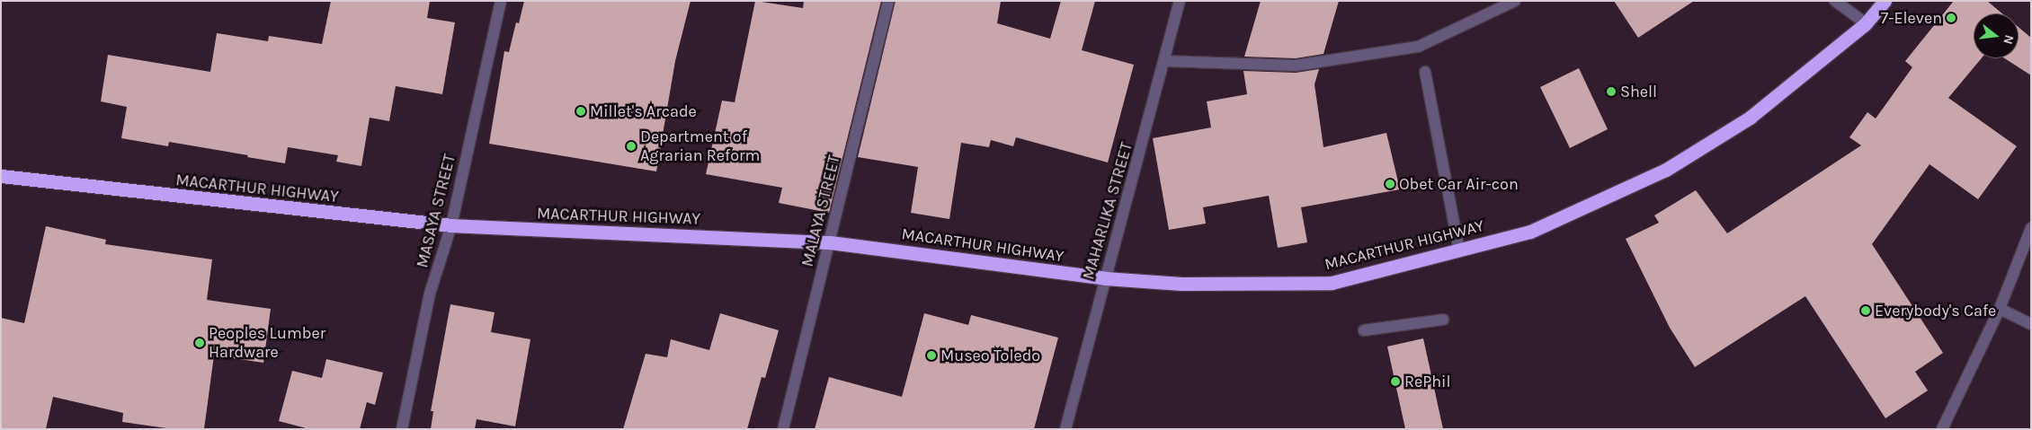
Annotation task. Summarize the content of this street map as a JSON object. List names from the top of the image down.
{
  "streets": {
    "highway": ["MACARTHUR HIGHWAY"],
    "street": ["MASAYA STREET", "MALAYA STREET", "MAHARLIKA STREET"]
  },
  "crossings": [
    ["MACARTHUR HIGHWAY", "MASAYA STREET"],
    ["MACARTHUR HIGHWAY", "MALAYA STREET"],
    ["MACARTHUR HIGHWAY", "MAHARLIKA STREET"]
  ],
  "places": [
    "7-Eleven",
    "Shell",
    "Millet's Arcade",
    "Department of Agrarian Reform",
    "Obet Car Air-con",
    "Everybody's Cafe",
    "Peoples Lumber Hardware",
    "Museo Toledo",
    "RePhil"
  ],
  "north": "right"
}
